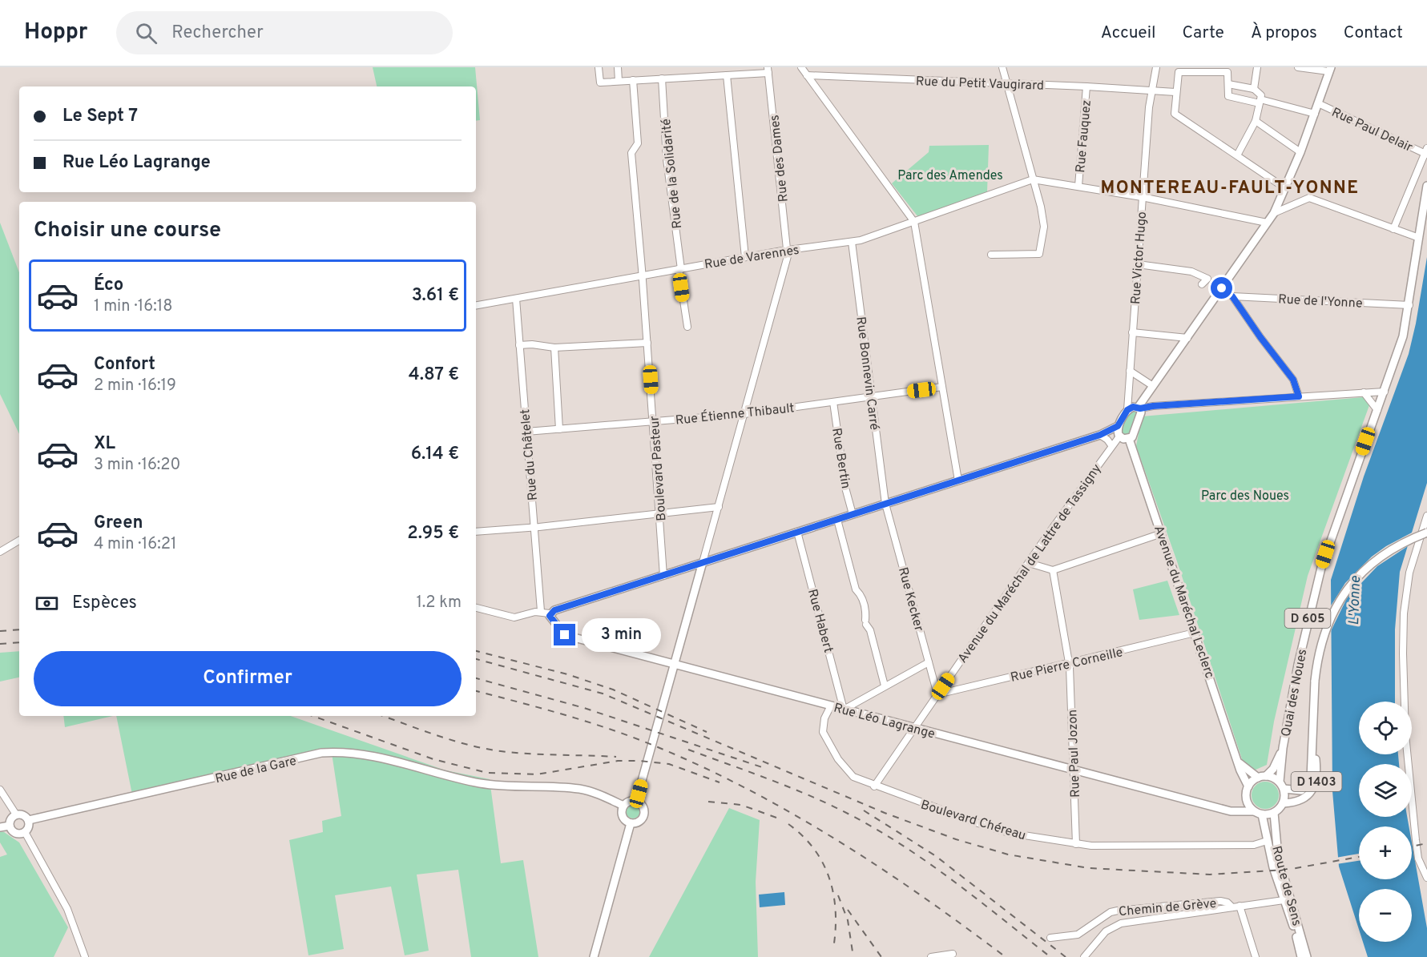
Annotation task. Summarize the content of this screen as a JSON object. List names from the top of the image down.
{
  "streets": {
    "main road": [
      "Avenue du Maréchal Leclerc",
      "D 605",
      "Quai des Noues",
      "Rue Léo Lagrange",
      "Rue de la Gare",
      "D 1403",
      "Route de Sens"
    ],
    "street": [
      "Rue du Petit Vaugirard",
      "Rue Paul Delair",
      "Rue Fauquez",
      "Rue des Dames",
      "Rue de la Solidarité",
      "Rue de Varennes",
      "Rue Victor Hugo",
      "Rue de l'Yonne",
      "Rue Bonnevin Carré",
      "Rue Étienne Thibault",
      "Rue du Châtelet",
      "Rue Bertin",
      "Boulevard Pasteur",
      "Avenue du Maréchal de Lattre de Tassigny",
      "Rue Kecker",
      "Rue Habert",
      "Rue Pierre Corneille",
      "Rue Paul Jozon",
      "Boulevard Chéreau",
      "Chemin de Grève"
    ]
  },
  "crossings": [
    ["Rue du Petit Vaugirard", "Rue Fauquez"],
    ["Rue du Petit Vaugirard", "Rue Victor Hugo"],
    ["Rue des Dames", "Rue de Varennes"],
    ["Rue des Dames", "Rue Étienne Thibault"],
    ["Rue de la Solidarité", "Rue de Varennes"],
    ["Rue de Varennes", "Rue Bonnevin Carré"],
    ["Rue de Varennes", "Rue du Châtelet"],
    ["Rue de Varennes", "Boulevard Pasteur"],
    ["Rue de l'Yonne", "D 605"],
    ["Rue Bonnevin Carré", "Rue Étienne Thibault"],
    ["Rue Bonnevin Carré", "Rue Kecker"],
    ["Rue Étienne Thibault", "Rue du Châtelet"],
    ["Rue Étienne Thibault", "Rue Bertin"],
    ["Rue Étienne Thibault", "Boulevard Pasteur"],
    ["Avenue du Maréchal de Lattre de Tassigny", "Rue Kecker"],
    ["Avenue du Maréchal de Lattre de Tassigny", "Rue Pierre Corneille"],
    ["Avenue du Maréchal de Lattre de Tassigny", "Rue Léo Lagrange"],
    ["Avenue du Maréchal de Lattre de Tassigny", "Boulevard Chéreau"],
    ["Rue Kecker", "Rue Pierre Corneille"],
    ["Avenue du Maréchal Leclerc", "D 605"],
    ["Avenue du Maréchal Leclerc", "Rue Pierre Corneille"],
    ["Avenue du Maréchal Leclerc", "Rue Léo Lagrange"],
    ["Avenue du Maréchal Leclerc", "D 1403"],
    ["Avenue du Maréchal Leclerc", "Route de Sens"],
    ["D 605", "Quai des Noues"],
    ["D 605", "Rue Léo Lagrange"],
    ["D 605", "D 1403"],
    ["D 605", "Route de Sens"],
    ["Rue Habert", "Rue Léo Lagrange"],
    ["Rue Pierre Corneille", "Rue Paul Jozon"],
    ["Rue Léo Lagrange", "Rue Paul Jozon"],
    ["Rue Léo Lagrange", "D 1403"],
    ["Rue Léo Lagrange", "Boulevard Chéreau"],
    ["Rue Léo Lagrange", "Route de Sens"],
    ["Rue Paul Jozon", "Boulevard Chéreau"],
    ["D 1403", "Route de Sens"],
    ["Boulevard Chéreau", "Route de Sens"],
    ["Route de Sens", "Chemin de Grève"]
  ],
  "districts": ["MONTEREAU-FAULT-YONNE"],
  "water": ["L'Yonne"],
  "parks": ["Parc des Amendes", "Parc des Noues"],
  "page": {
    "header": "Hoppr",
    "search": "Rechercher",
    "nav": [
      "Accueil",
      "Carte",
      "À propos",
      "Contact"
    ],
    "banner": ["Le Sept 7", "Rue Léo Lagrange"],
    "heading": "Choisir une course",
    "list": [
      {
        "name": "Éco",
        "note": "1 min · 16:18",
        "value": "3.61 €"
      },
      {
        "name": "Confort",
        "note": "2 min · 16:19",
        "value": "4.87 €"
      },
      {
        "name": "XL",
        "note": "3 min · 16:20",
        "value": "6.14 €"
      },
      {
        "name": "Green",
        "note": "4 min · 16:21",
        "value": "2.95 €"
      }
    ],
    "pay": ["Espèces", "1.2 km"],
    "bubble": "3 min",
    "buttons": "Confirmer",
    "map_buttons": ["+", "−"]
  }
}
